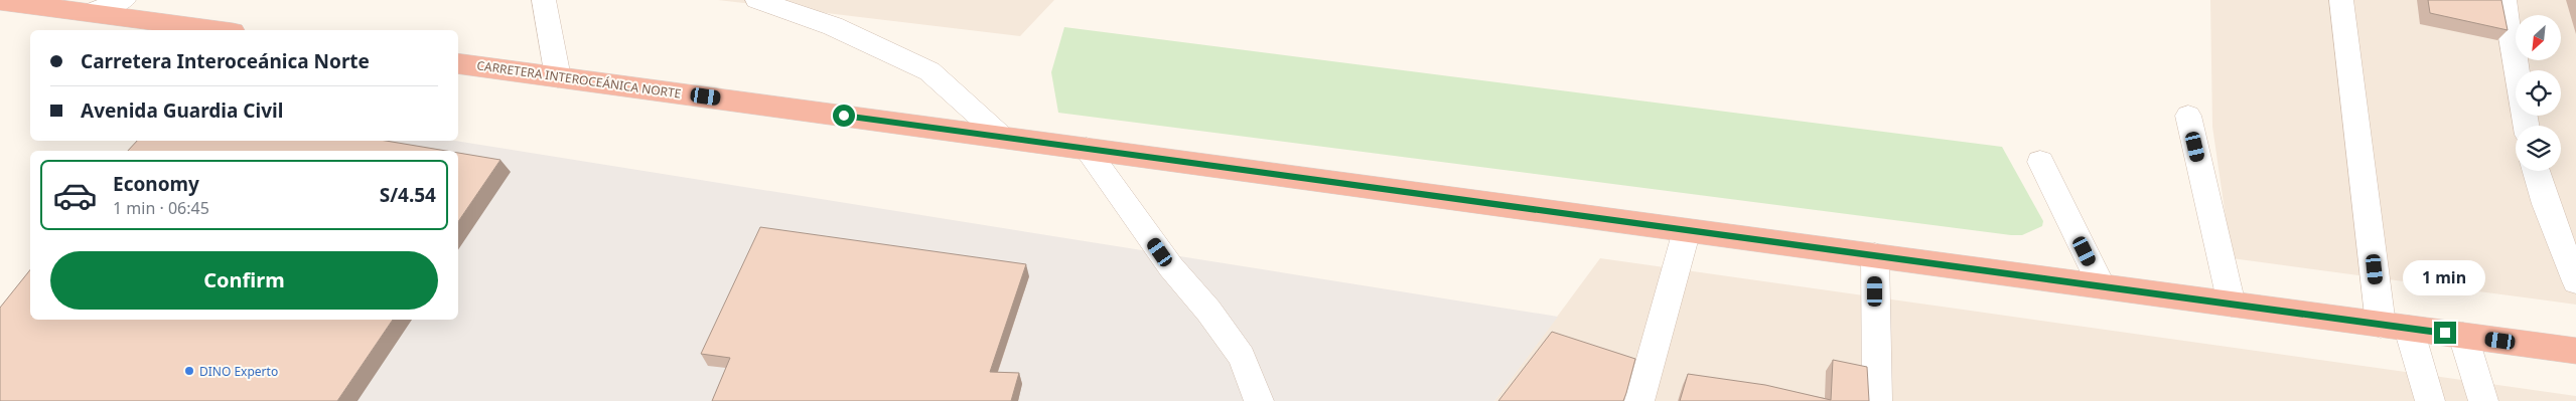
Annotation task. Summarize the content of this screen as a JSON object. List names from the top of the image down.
{
  "streets": {
    "highway": ["CARRETERA INTEROCEÁNICA NORTE"]
  },
  "places": ["DINO Experto"],
  "north": "bottom left",
  "page": {
    "banner": ["Carretera Interoceánica Norte", "Avenida Guardia Civil"],
    "list": [
      {
        "name": "Economy",
        "note": "1 min · 06:45",
        "value": "S/4.54"
      }
    ],
    "buttons": "Confirm",
    "bubble": "1 min"
  }
}
